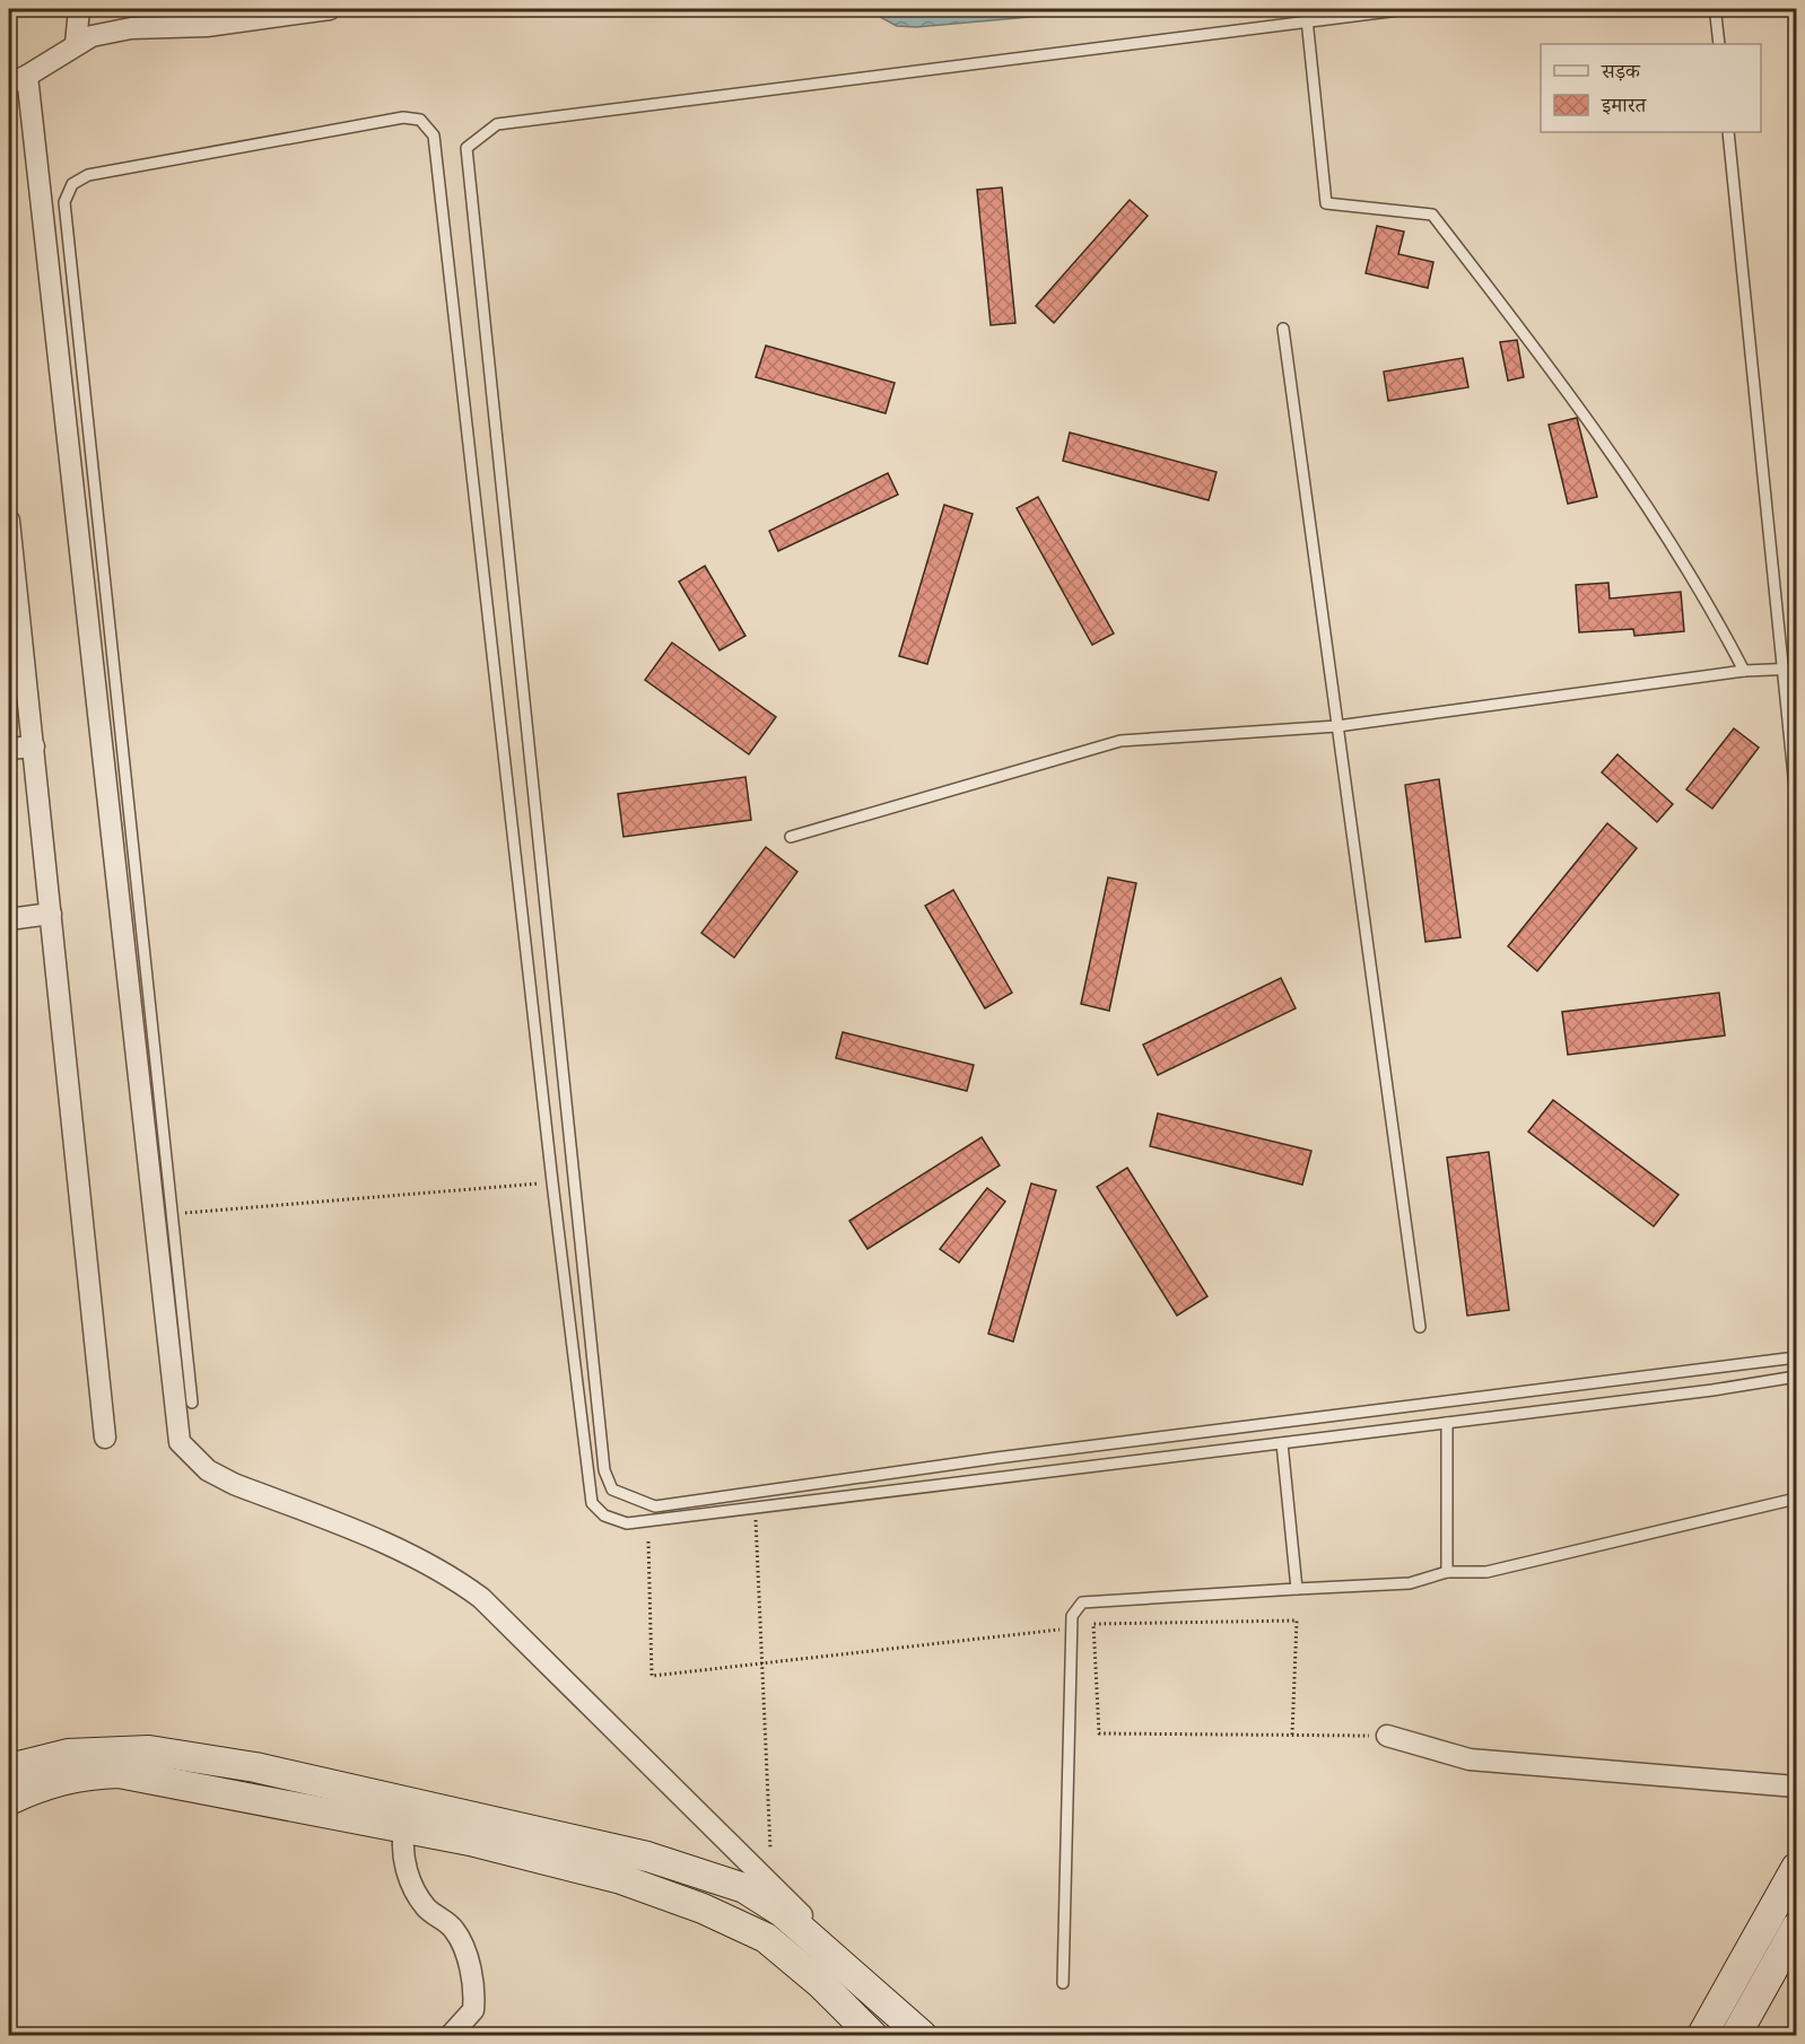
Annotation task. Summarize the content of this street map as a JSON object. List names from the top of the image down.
{
  "legend": ["सड़क", "इमारत"]
}
